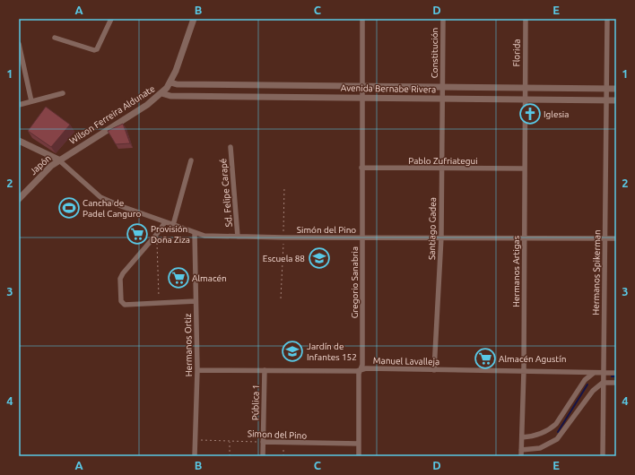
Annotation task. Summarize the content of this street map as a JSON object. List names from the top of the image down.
{
  "streets": {
    "street": [
      "Constitución",
      "Florida",
      "Avenida Bernabe Rivera",
      "Wilson Ferreira Aldunate",
      "Pablo Zufriategui",
      "Japón",
      "Sd. Felipe Carapé",
      "Santiago Gadea",
      "Simón del Pino",
      "Hermanos Artigas",
      "Hermanos Spikerman",
      "Gregorio Sanabria",
      "Hermanos Ortiz",
      "Manuel Lavalleja",
      "Pública 1",
      "Simon del Pino"
    ]
  },
  "crossings": [
    ["Constitución", "Avenida Bernabe Rivera"],
    ["Constitución", "Santiago Gadea"],
    ["Florida", "Avenida Bernabe Rivera"],
    ["Florida", "Hermanos Artigas"],
    ["Avenida Bernabe Rivera", "Wilson Ferreira Aldunate"],
    ["Avenida Bernabe Rivera", "Santiago Gadea"],
    ["Avenida Bernabe Rivera", "Hermanos Artigas"],
    ["Avenida Bernabe Rivera", "Hermanos Spikerman"],
    ["Avenida Bernabe Rivera", "Gregorio Sanabria"],
    ["Wilson Ferreira Aldunate", "Japón"],
    ["Wilson Ferreira Aldunate", "Simón del Pino"],
    ["Pablo Zufriategui", "Santiago Gadea"],
    ["Pablo Zufriategui", "Hermanos Artigas"],
    ["Pablo Zufriategui", "Gregorio Sanabria"],
    ["Japón", "Simón del Pino"],
    ["Sd. Felipe Carapé", "Simón del Pino"],
    ["Santiago Gadea", "Simón del Pino"],
    ["Santiago Gadea", "Manuel Lavalleja"],
    ["Simón del Pino", "Hermanos Artigas"],
    ["Simón del Pino", "Hermanos Spikerman"],
    ["Simón del Pino", "Gregorio Sanabria"],
    ["Simón del Pino", "Hermanos Ortiz"],
    ["Hermanos Artigas", "Manuel Lavalleja"],
    ["Hermanos Spikerman", "Manuel Lavalleja"],
    ["Gregorio Sanabria", "Manuel Lavalleja"],
    ["Gregorio Sanabria", "Simon del Pino"],
    ["Hermanos Ortiz", "Manuel Lavalleja"],
    ["Hermanos Ortiz", "Simon del Pino"],
    ["Manuel Lavalleja", "Pública 1"],
    ["Pública 1", "Simon del Pino"]
  ],
  "places": {
    "church": ["Iglesia"],
    "sports": ["Cancha de Padel Canguro"],
    "supermarket": ["Provisión Doña Ziza", "Almacén", "Almacén Agustín"],
    "school or university": ["Escuela 88", "Jardín de Infantes 152"]
  },
  "grid": {
    "columns": [
      "A",
      "B",
      "C",
      "D",
      "E"
    ],
    "rows": [
      "1",
      "2",
      "3",
      "4"
    ]
  }
}
